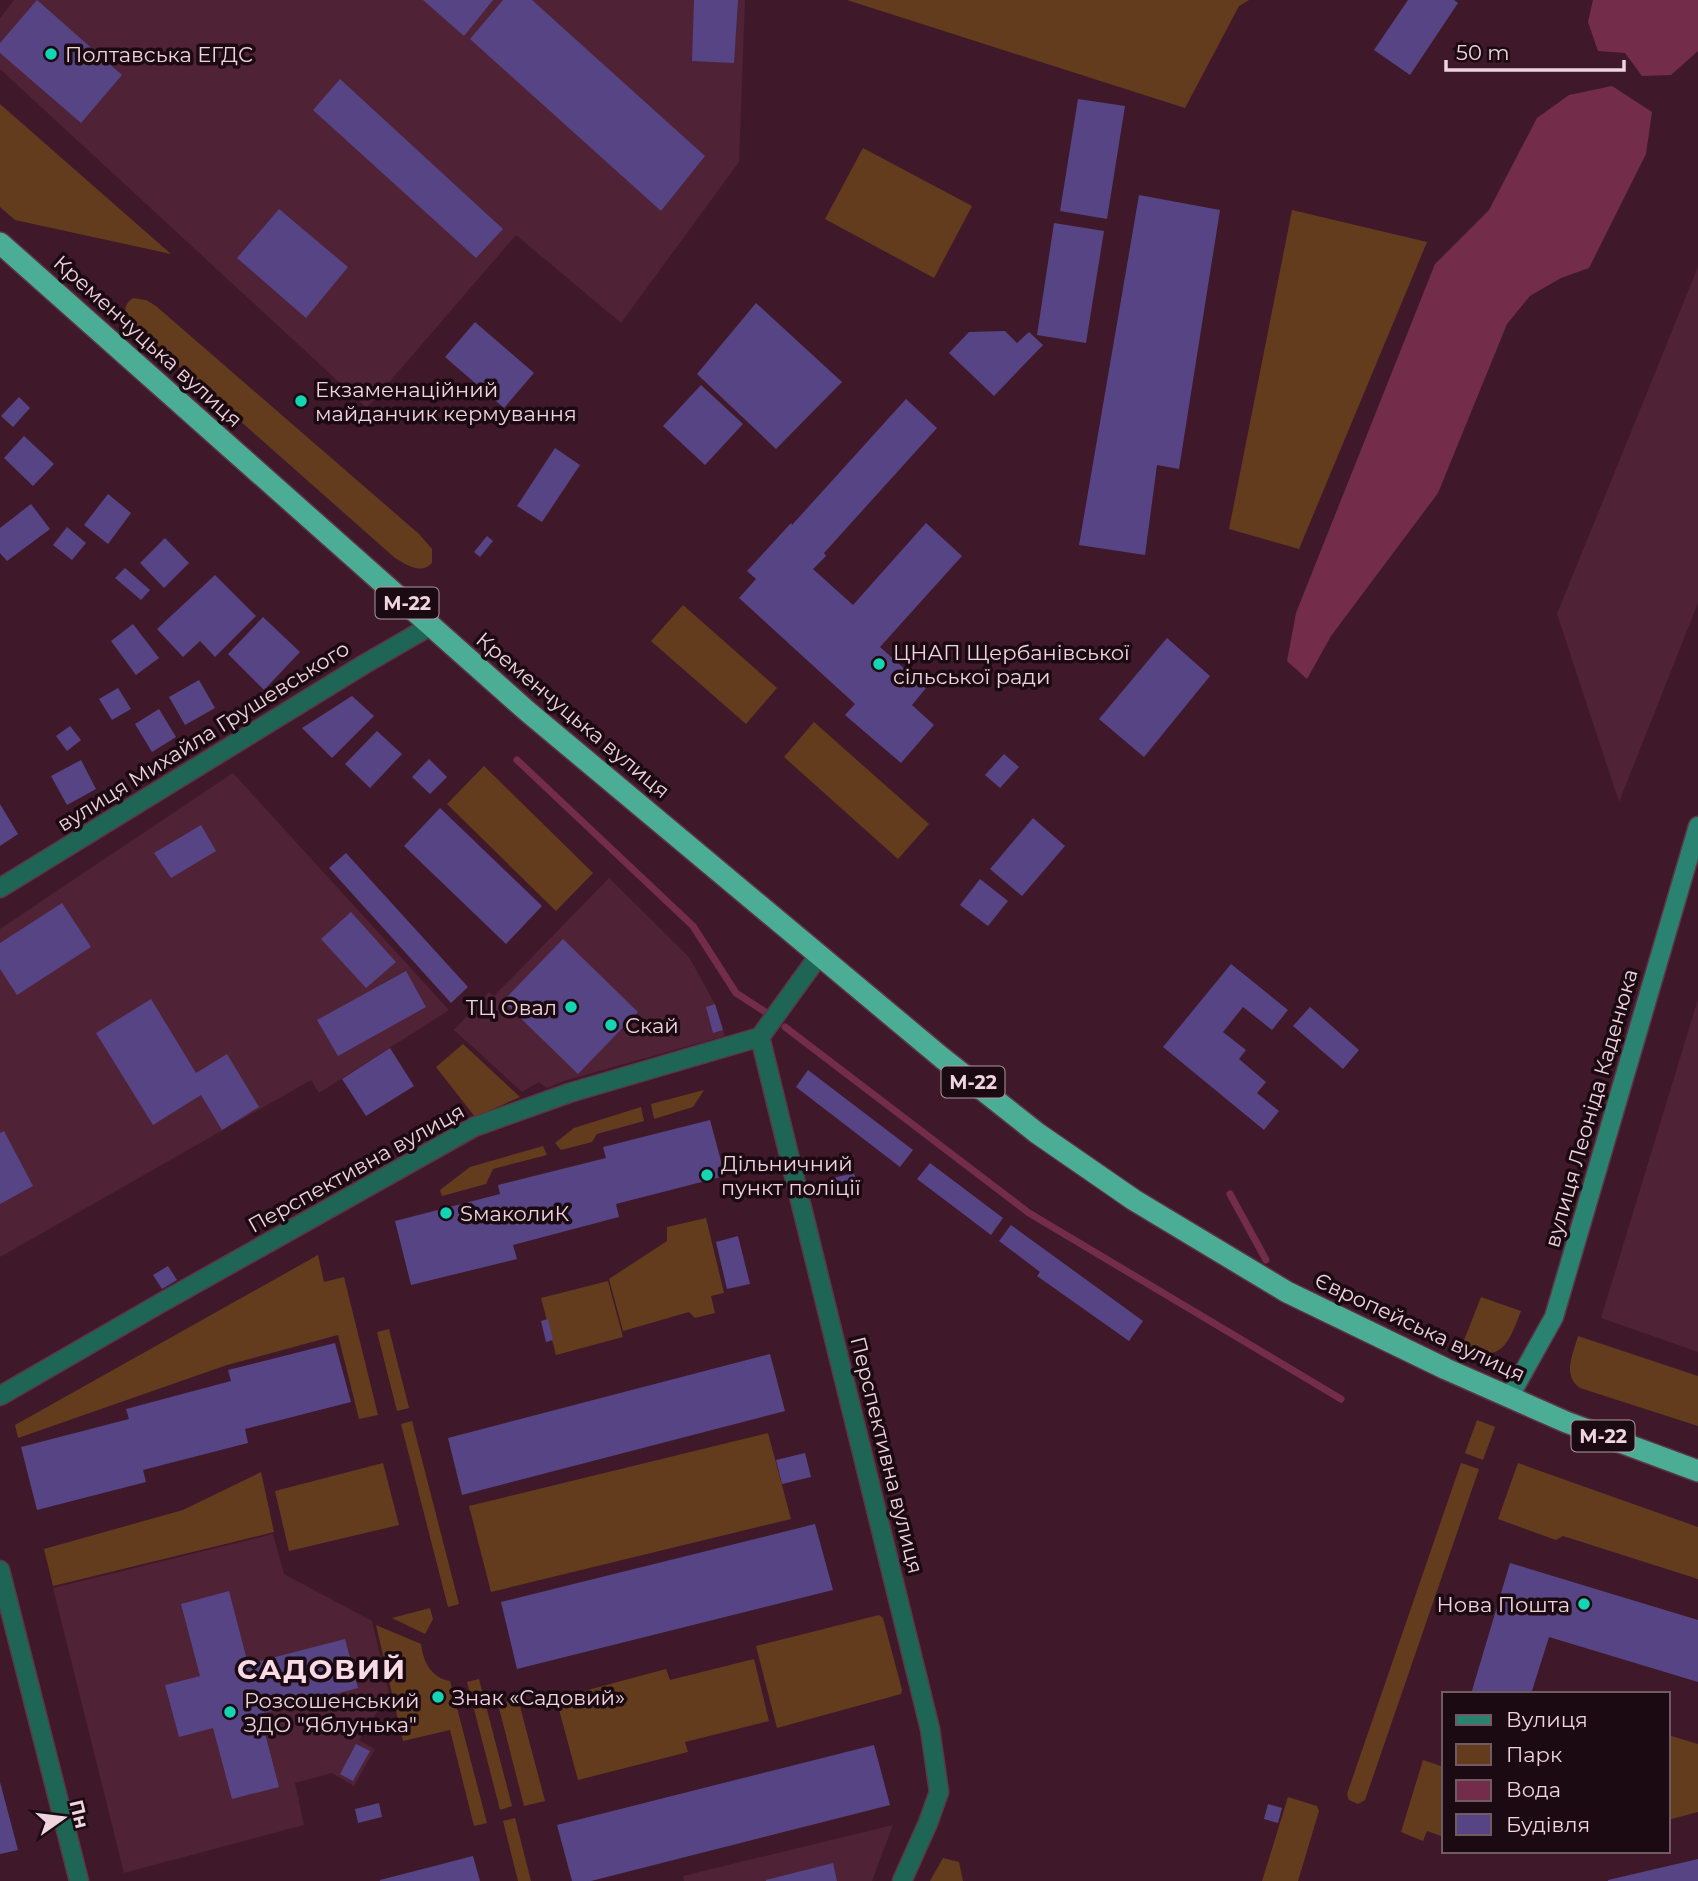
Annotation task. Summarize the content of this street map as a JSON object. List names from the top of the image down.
{
  "streets": {
    "highway": ["Кременчуцька вулиця", "М-22", "Європейська вулиця"],
    "street": ["вулиця Михайла Грушевського", "вулиця Леоніда Каденюка", "Перспективна вулиця"]
  },
  "crossings": [
    ["Кременчуцька вулиця", "вулиця Михайла Грушевського"],
    ["Кременчуцька вулиця", "Європейська вулиця"],
    ["вулиця Леоніда Каденюка", "Європейська вулиця"]
  ],
  "districts": ["САДОВИЙ"],
  "places": [
    "Полтавська ЕГДС",
    "Екзаменаційний майданчик кермування",
    "ЦНАП Щербанівської сільської ради",
    "ТЦ Овал",
    "Скай",
    "Дільничний пункт поліції",
    "SмаколиК",
    "Нова Пошта",
    "Знак «Садовий»",
    "Розсошенський ЗДО \"Яблунька\""
  ],
  "legend": [
    "Вулиця",
    "Парк",
    "Вода",
    "Будівля"
  ],
  "scale_bar": "50 m",
  "north": "right"
}
